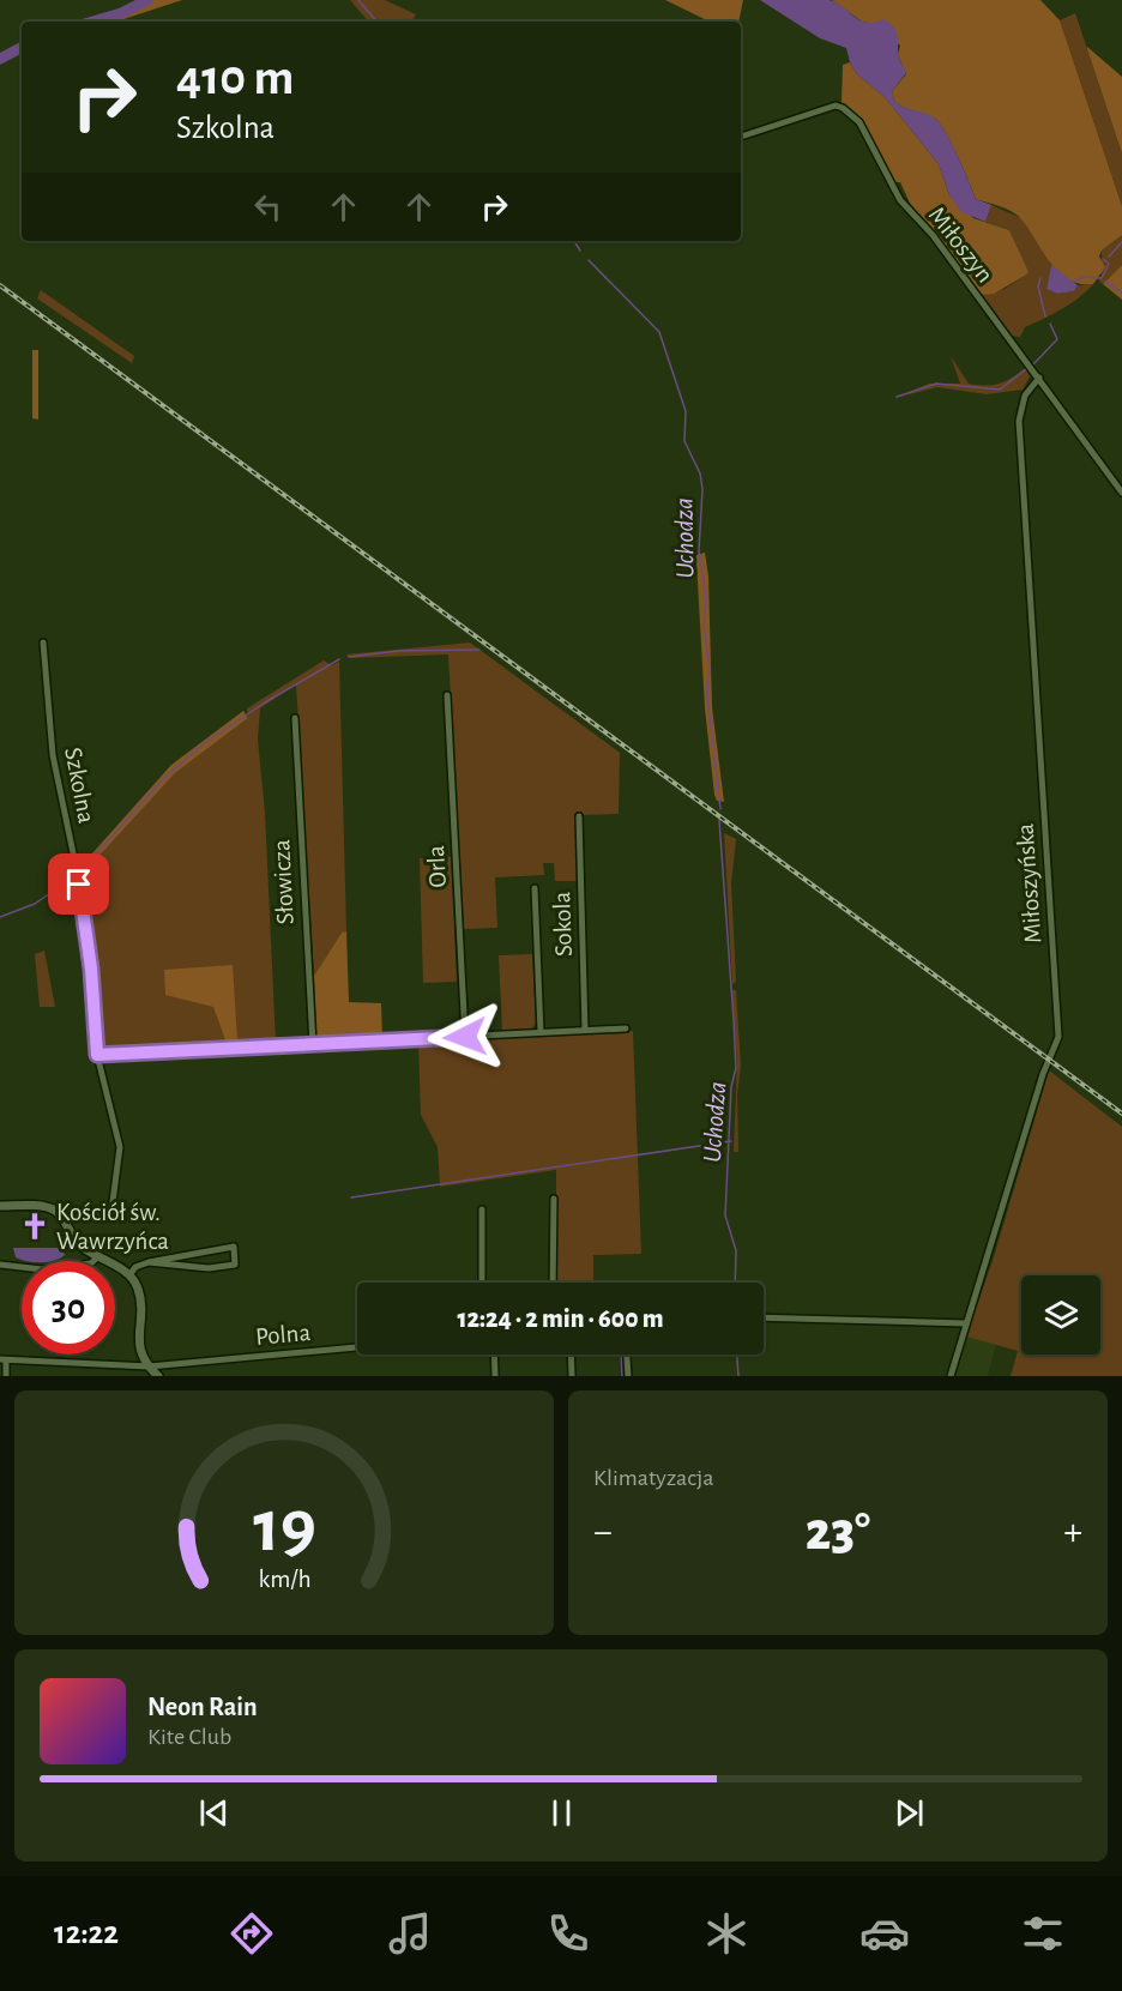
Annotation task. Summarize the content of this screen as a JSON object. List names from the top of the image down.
{
  "streets": {
    "street": [
      "Miłoszyn",
      "Szkolna",
      "Orla",
      "Słowicza",
      "Miłoszyńska",
      "Sokola",
      "Polna"
    ]
  },
  "crossings": [
    ["Miłoszyn", "Miłoszyńska"]
  ],
  "water": ["Uchodza"],
  "places": {
    "church": ["Kościół św. Wawrzyńca"]
  },
  "page": {
    "turn": ["410 m", "Szkolna"],
    "limit": "30",
    "trip": "12:24 · 2 min · 600 m",
    "tile": "Klimatyzacja",
    "heat": ["−", "23°", "+"],
    "song": ["Neon Rain", "Kite Club"],
    "tabs": "12:22",
    "gauge": ["19", "km/h"]
  }
}
